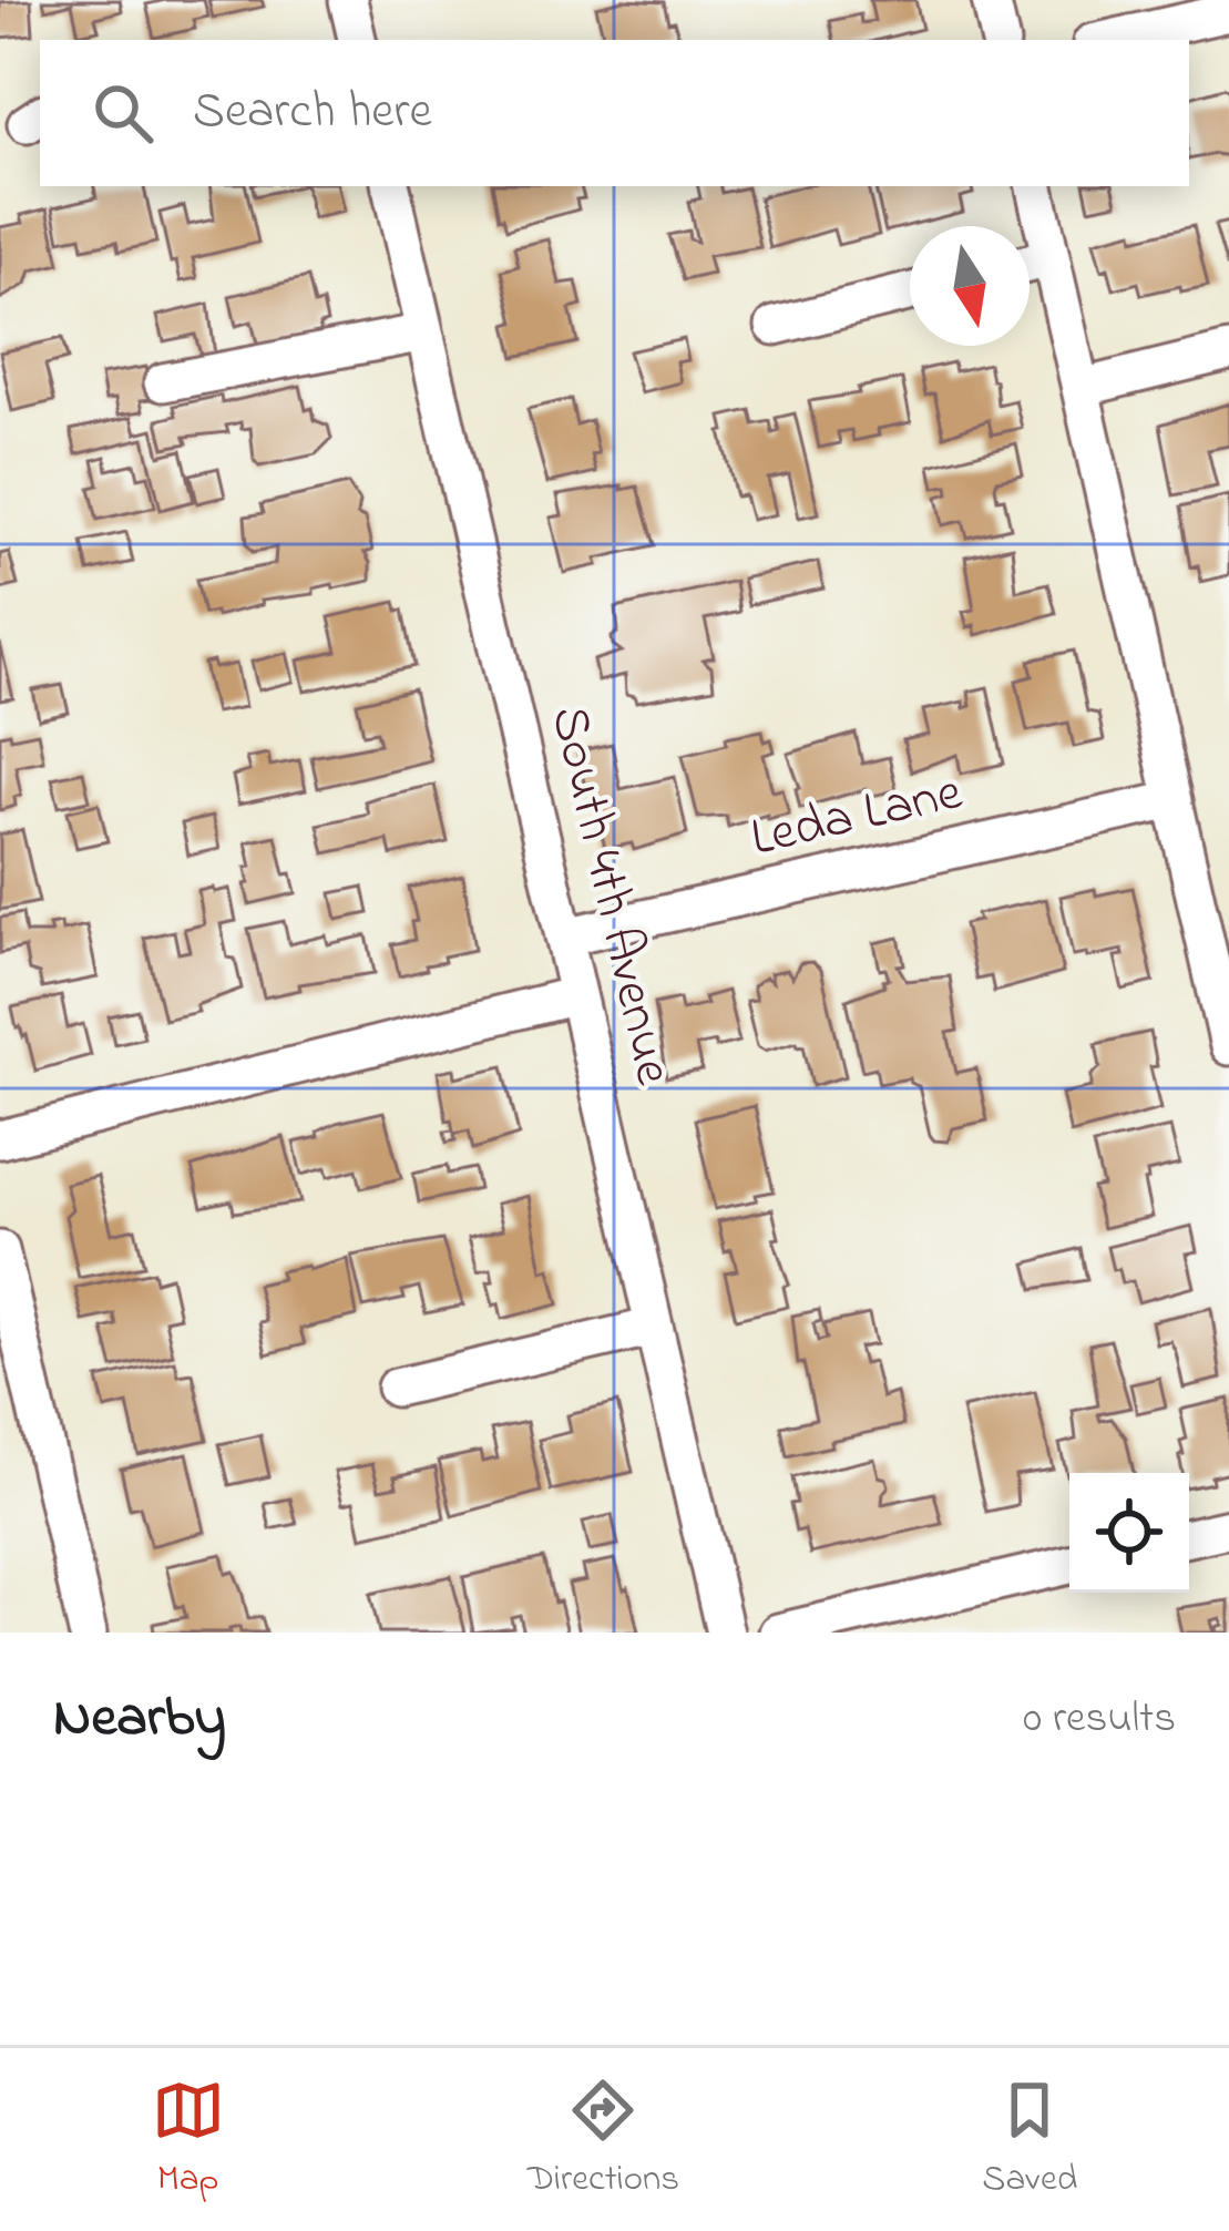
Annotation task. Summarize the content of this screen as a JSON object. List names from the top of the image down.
{
  "streets": {
    "street": ["Leda Lane", "South 4th Avenue"]
  },
  "crossings": [
    ["Leda Lane", "South 4th Avenue"]
  ],
  "north": "bottom",
  "page": {
    "search": "Search here",
    "heading": ["Nearby", "0 results"],
    "nav": ["Map", "Directions", "Saved"]
  }
}
